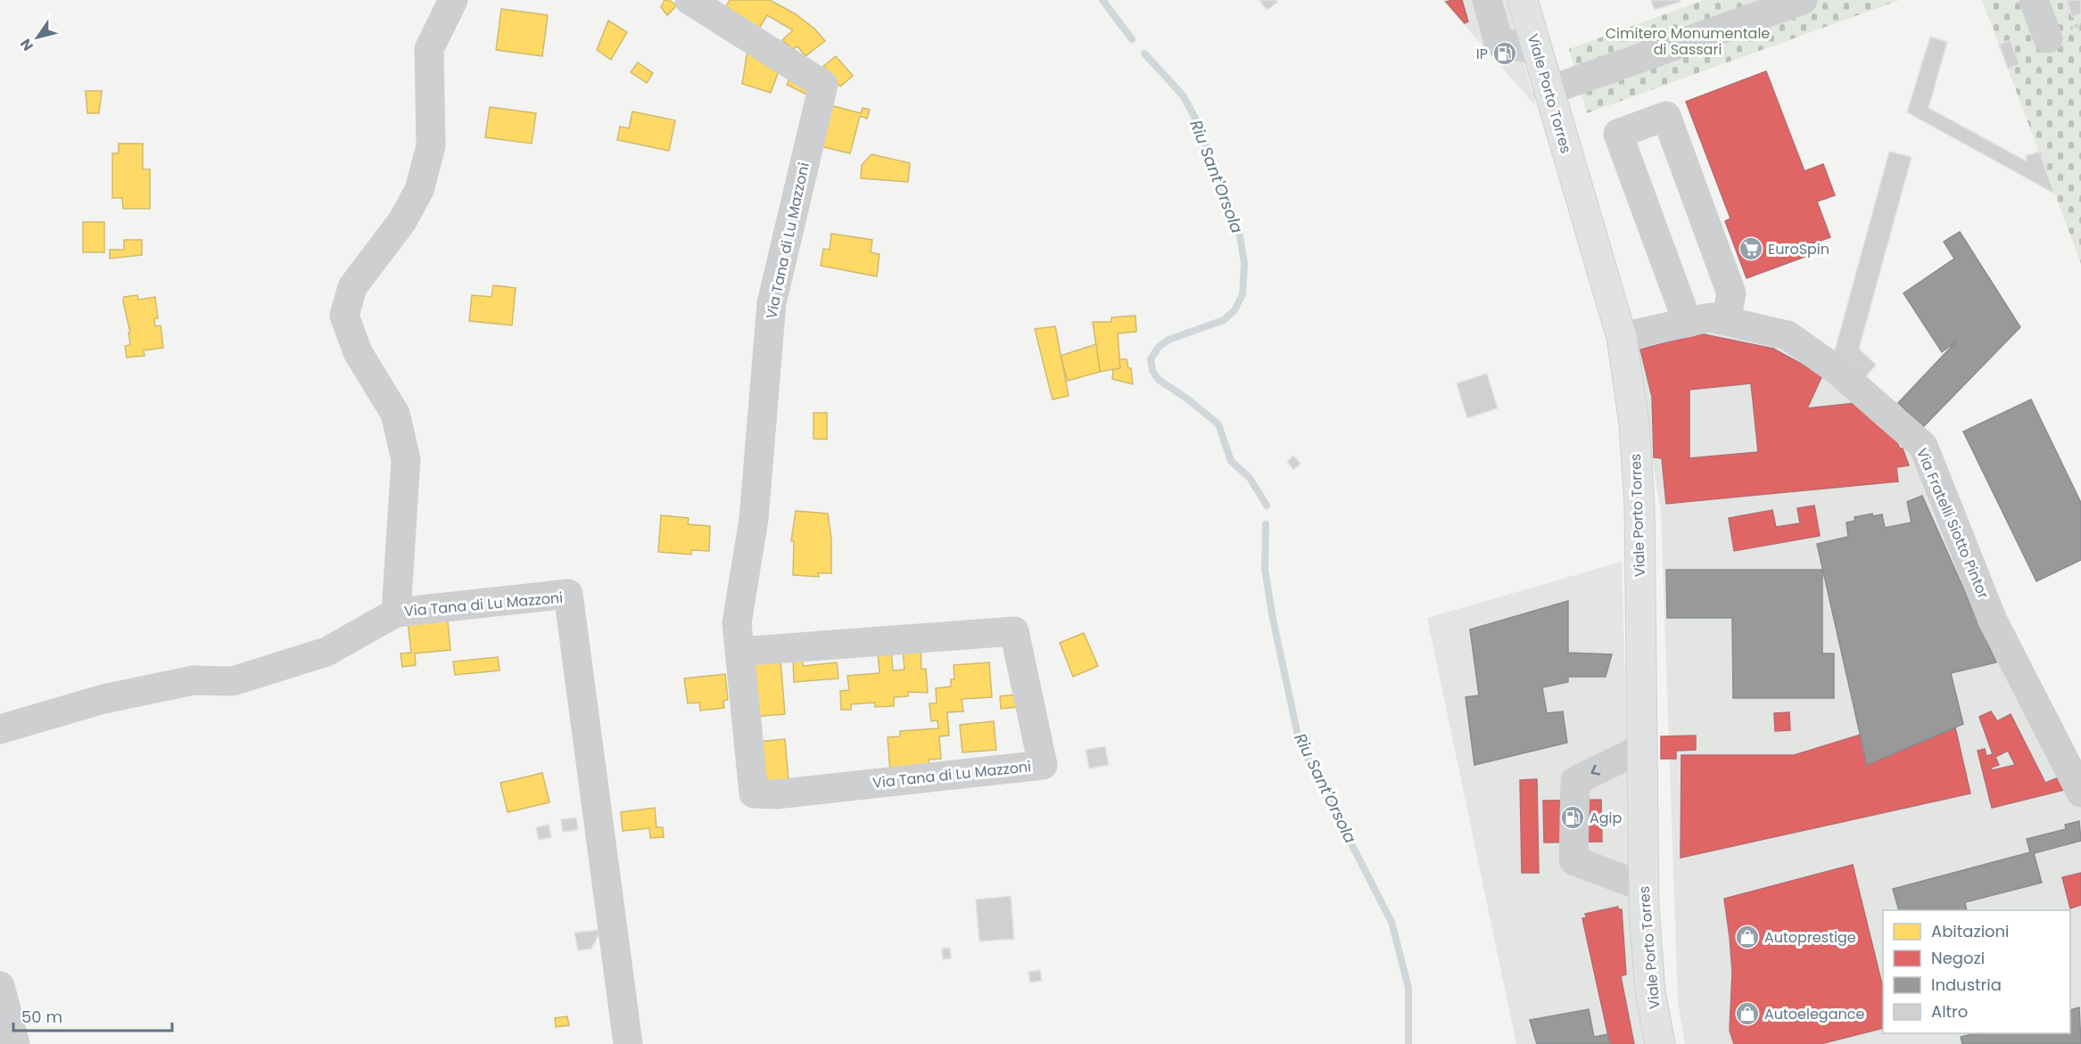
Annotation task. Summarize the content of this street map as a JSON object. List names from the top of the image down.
{
  "streets": {
    "main road": ["Viale Porto Torres"],
    "street": ["Via Tana di Lu Mazzoni", "Via Fratelli Siotto Pintor"]
  },
  "crossings": [
    ["Viale Porto Torres", "Via Fratelli Siotto Pintor"]
  ],
  "water": ["Riu Sant'Orsola"],
  "parks": ["Cimitero Monumentale di Sassari"],
  "places": {
    "fuel station": ["IP", "Agip"],
    "supermarket": ["EuroSpin"],
    "shop": ["Autoprestige", "Autoelegance"]
  },
  "legend": [
    "Abitazioni",
    "Negozi",
    "Industria",
    "Altro"
  ],
  "scale_bar": "50 m",
  "north": "bottom left"
}
